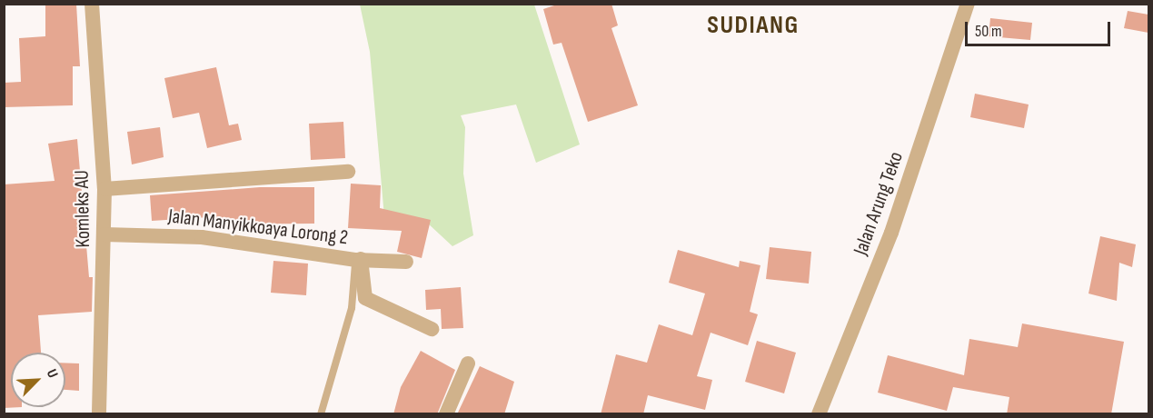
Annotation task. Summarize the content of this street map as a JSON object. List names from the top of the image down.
{
  "streets": {
    "street": ["Jalan Arung Teko", "Komleks AU", "Jalan Manyikkoaya Lorong 2"]
  },
  "crossings": [
    ["Komleks AU", "Jalan Manyikkoaya Lorong 2"]
  ],
  "districts": ["SUDIANG"],
  "scale_bar": "50 m",
  "north": "top right"
}
